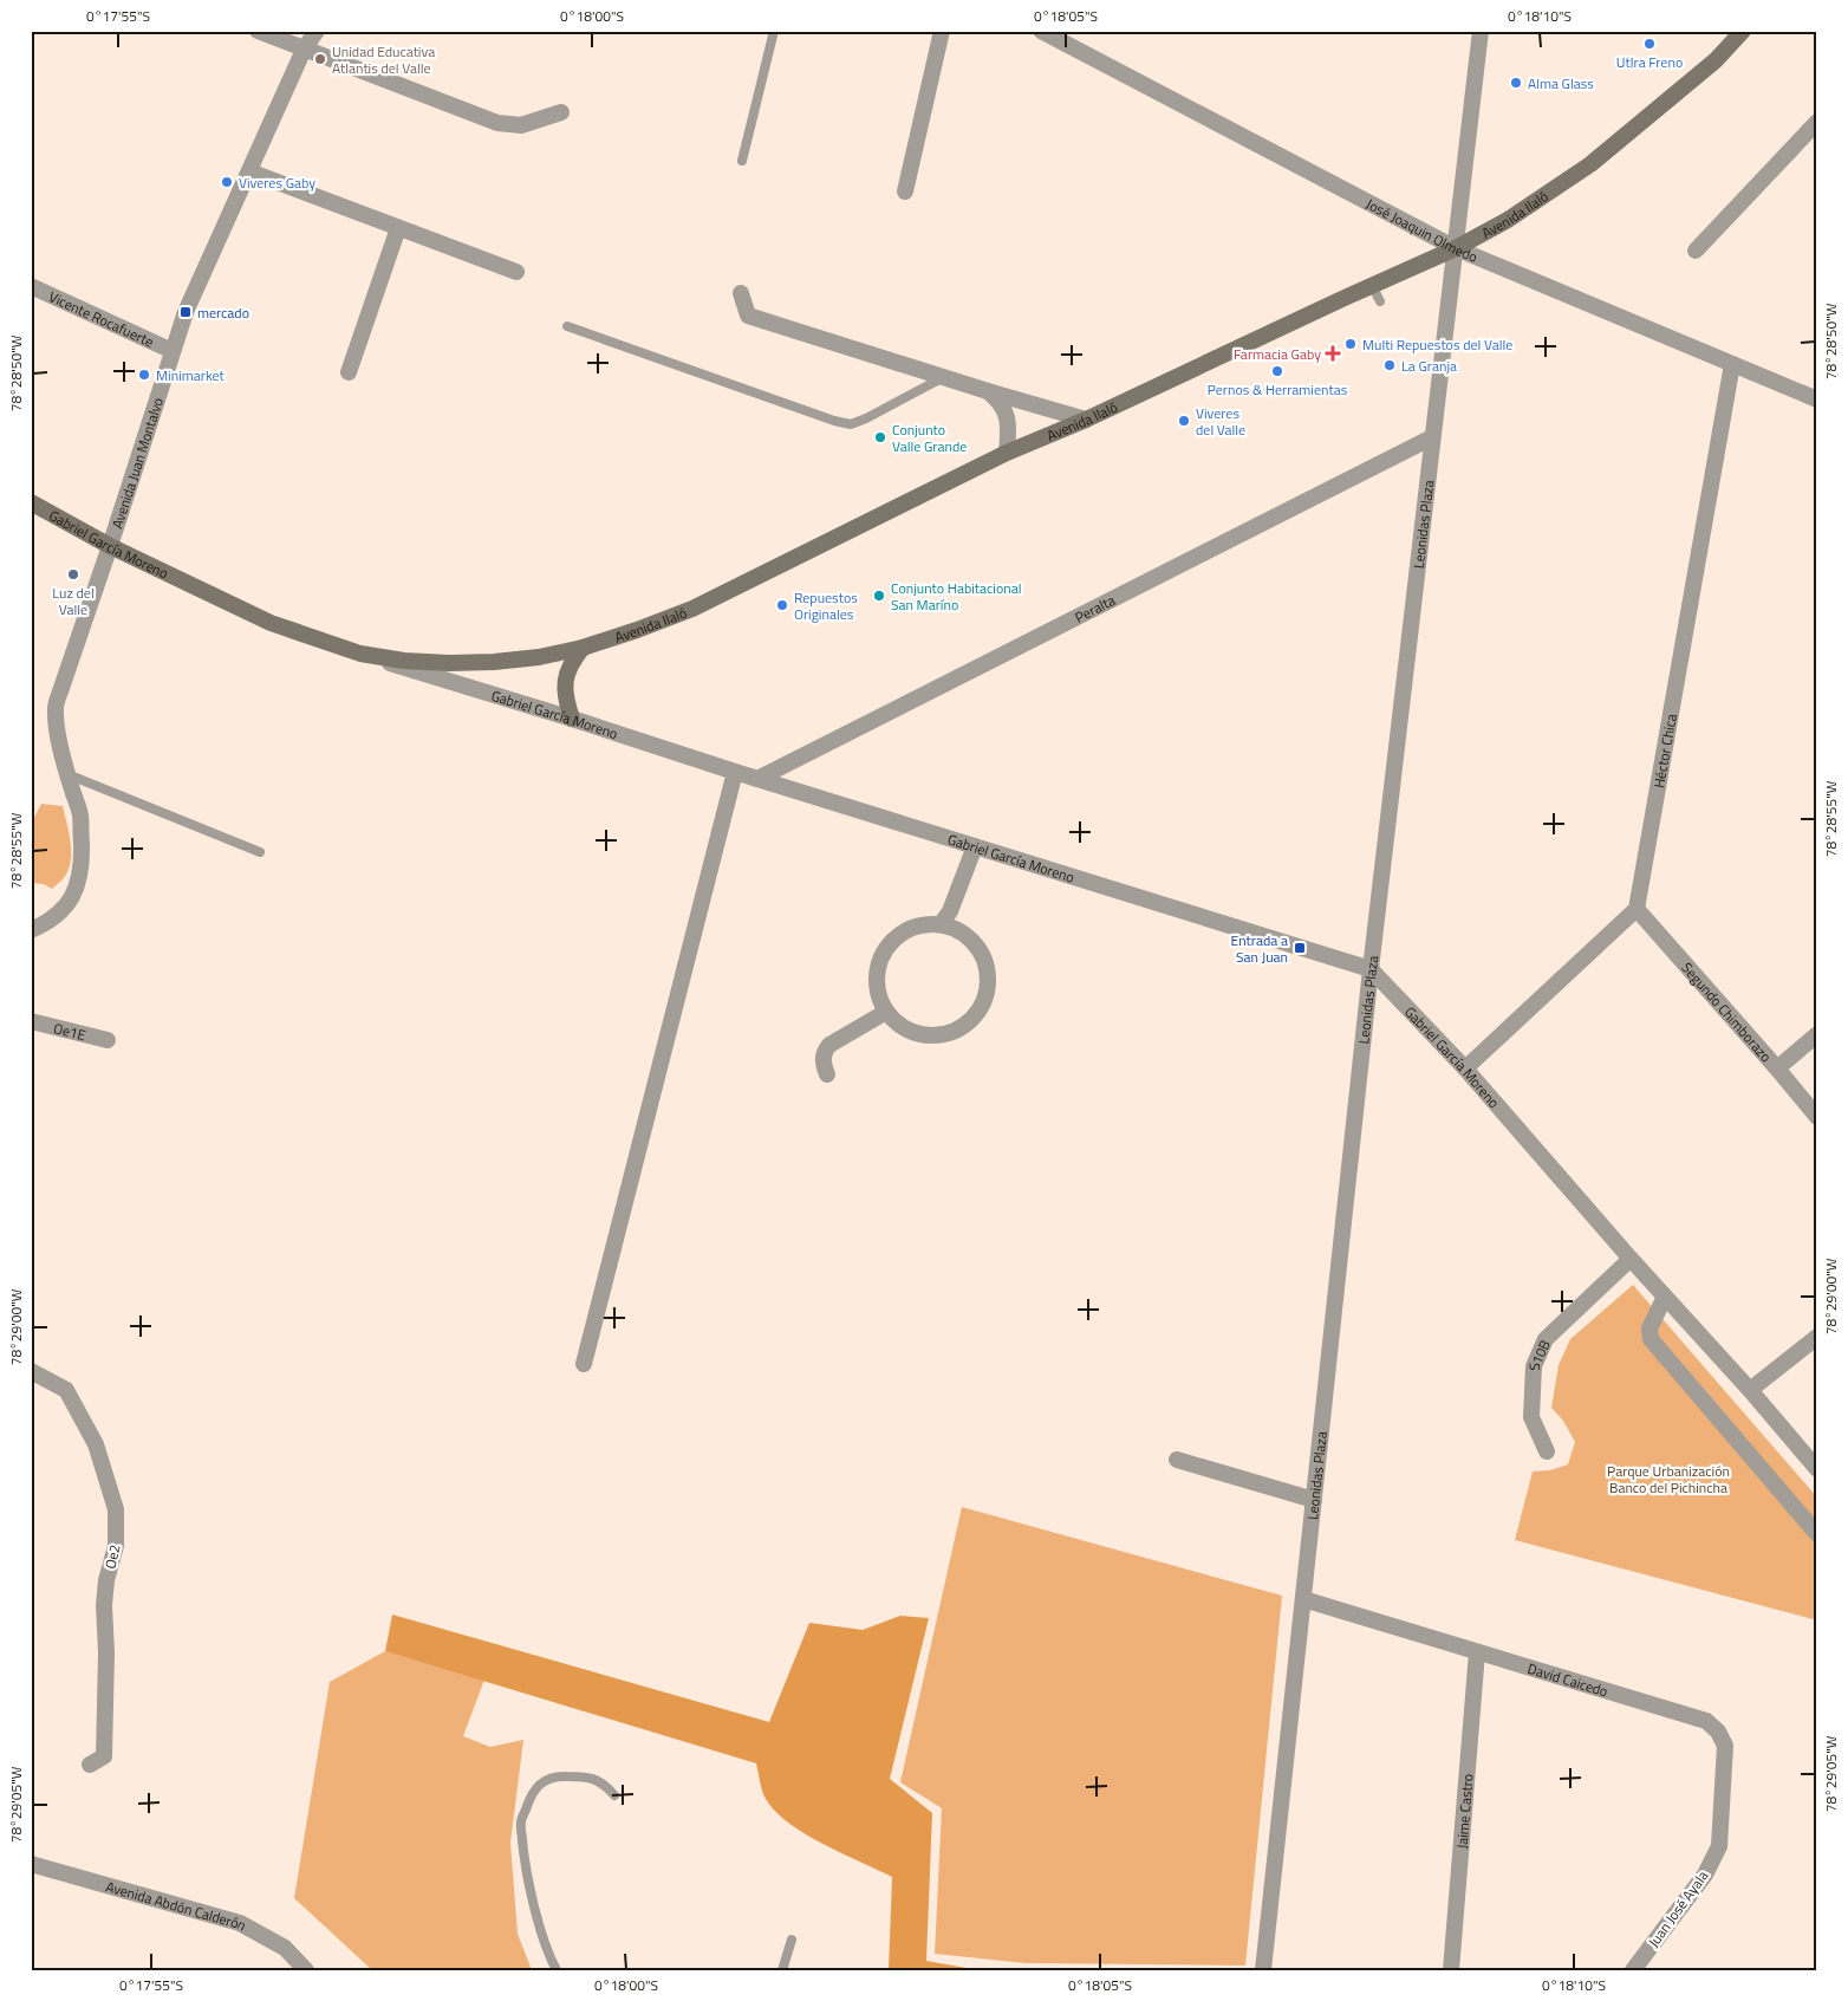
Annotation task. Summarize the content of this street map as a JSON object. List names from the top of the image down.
{
  "streets": {
    "main road": ["Avenida Ilaló", "Gabriel García Moreno"],
    "street": [
      "José Joaquin Olmedo",
      "Vicente Rocafuerte",
      "Avenida Juan Montalvo",
      "Leonidas Plaza",
      "Peralta",
      "Héctor Chica",
      "Segundo Chimborazo",
      "Oe1E",
      "S10B",
      "Oe2",
      "David Caicedo",
      "Jaime Castro",
      "Avenida Abdón Calderón",
      "Juan José Ayala"
    ]
  },
  "crossings": [
    ["Avenida Ilaló", "José Joaquin Olmedo"],
    ["Avenida Ilaló", "Leonidas Plaza"],
    ["Avenida Ilaló", "Gabriel García Moreno"],
    ["José Joaquin Olmedo", "Leonidas Plaza"],
    ["José Joaquin Olmedo", "Héctor Chica"],
    ["Vicente Rocafuerte", "Avenida Juan Montalvo"],
    ["Avenida Juan Montalvo", "Gabriel García Moreno"],
    ["Leonidas Plaza", "Gabriel García Moreno"],
    ["Leonidas Plaza", "Peralta"],
    ["Leonidas Plaza", "David Caicedo"],
    ["Gabriel García Moreno", "Peralta"],
    ["Gabriel García Moreno", "S10B"],
    ["Héctor Chica", "Segundo Chimborazo"],
    ["David Caicedo", "Jaime Castro"],
    ["David Caicedo", "Juan José Ayala"]
  ],
  "parks": ["Parque Urbanización Banco del Pichincha"],
  "places": {
    "other": [
      "Utlra Freno",
      "Unidad Educativa Atlantis del Valle",
      "Alma Glass",
      "Viveres Gaby",
      "Multi Repuestos del Valle",
      "La Granja",
      "Pernos & Herramientas",
      "Minimarket",
      "Viveres del Valle",
      "Conjunto Valle Grande",
      "Luz del Valle",
      "Conjunto Habitacional San Maríno",
      "Repuestos Originales"
    ],
    "transit": ["mercado", "Entrada a San Juan"],
    "health": ["Farmacia Gaby"]
  },
  "coordinates": [
    "0°17'55\"S",
    "0°18'00\"S",
    "0°18'05\"S",
    "0°18'10\"S",
    "78°28'50\"W",
    "78°28'55\"W",
    "78°29'00\"W",
    "78°29'05\"W"
  ]
}
